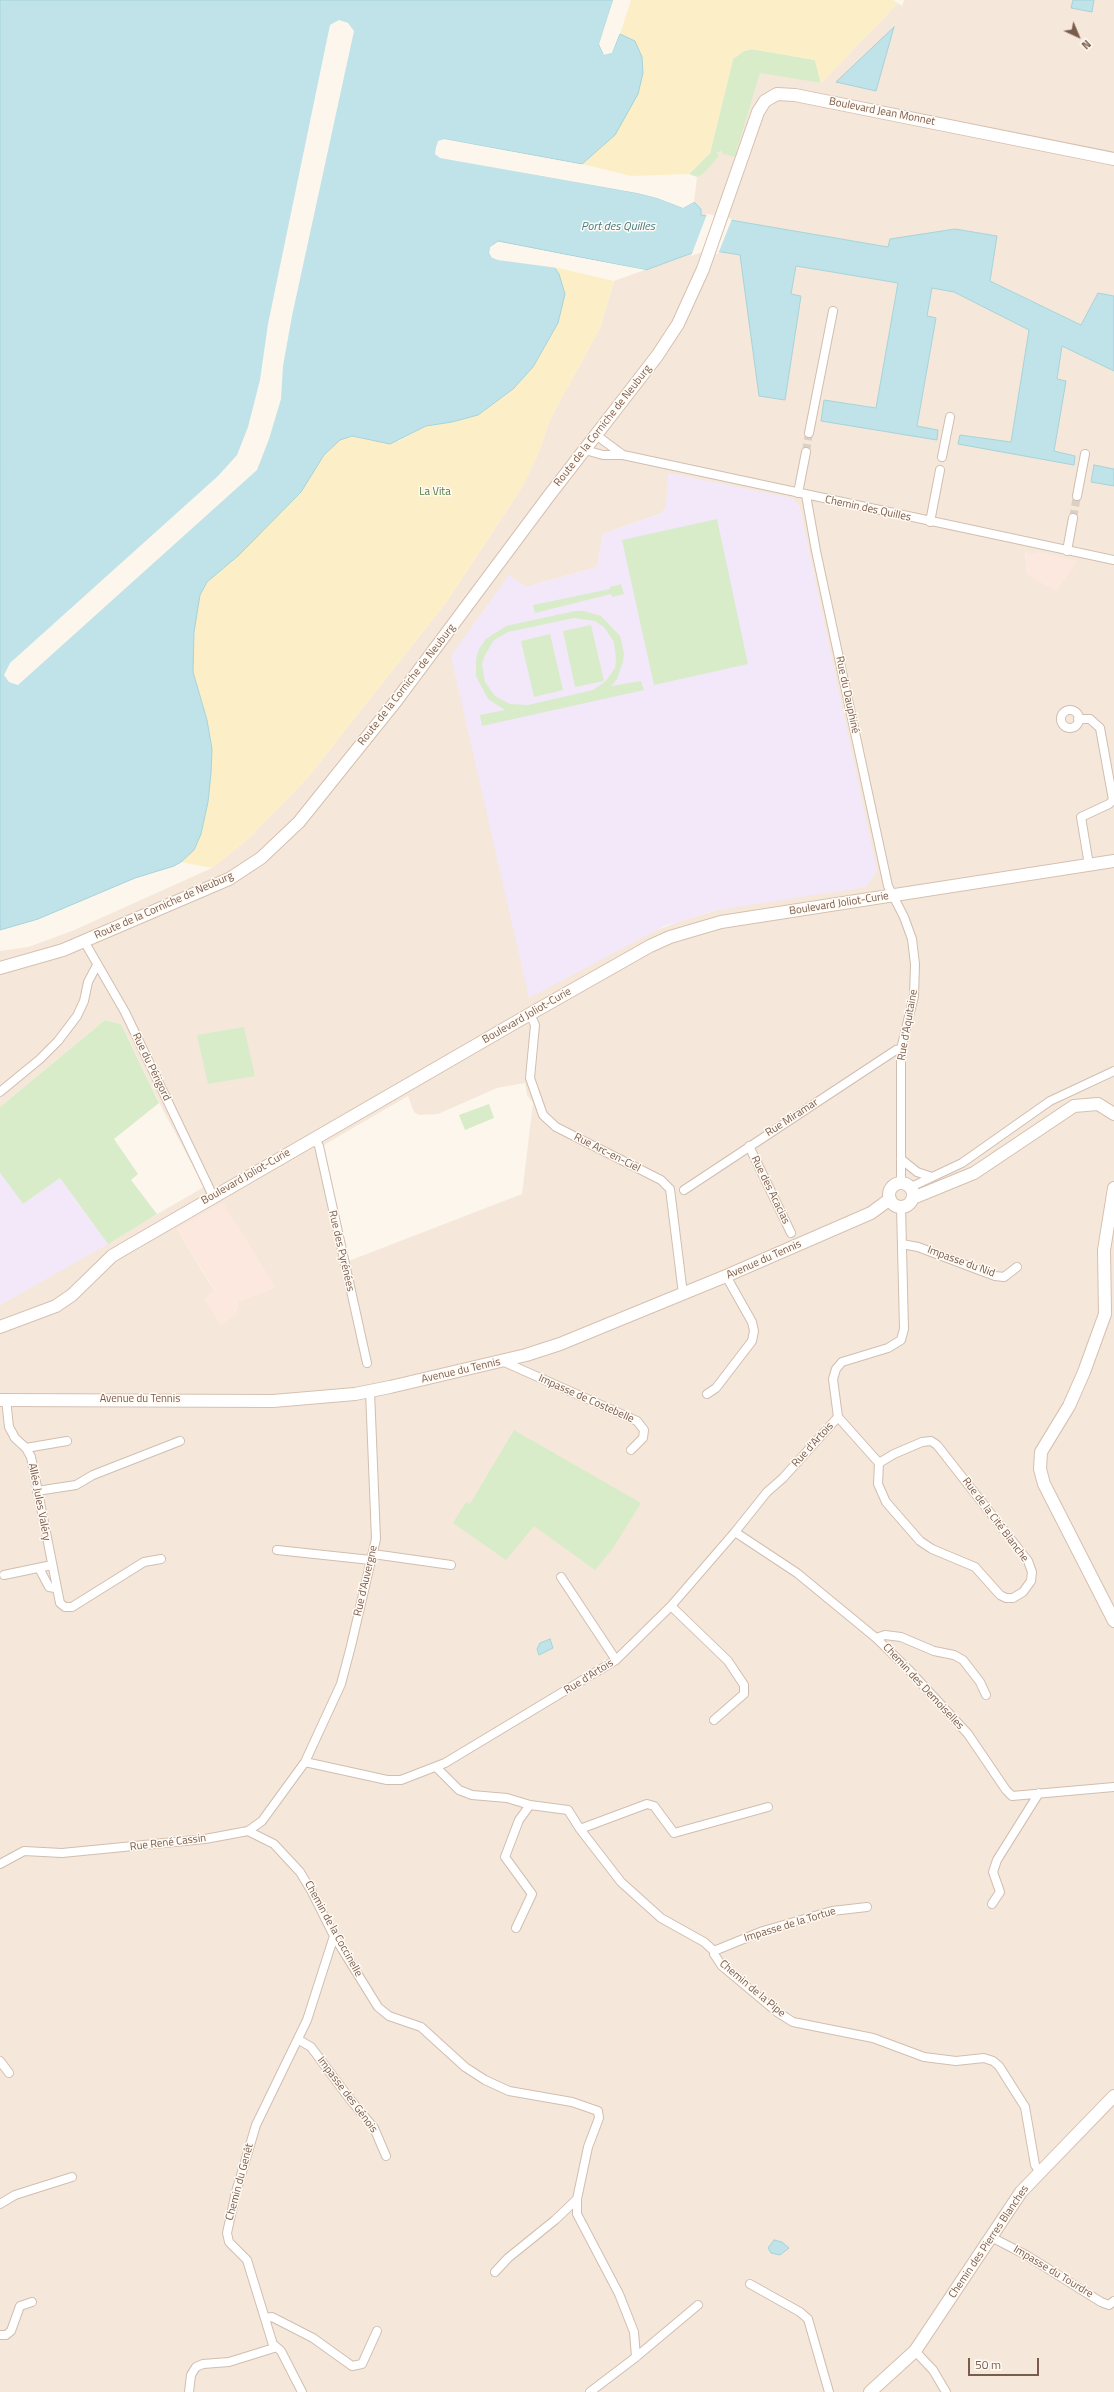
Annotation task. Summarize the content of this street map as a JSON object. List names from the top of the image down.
{
  "streets": {
    "street": [
      "Boulevard Jean Monnet",
      "Route de la Corniche de Neuburg",
      "Chemin des Quilles",
      "Rue du Dauphiné",
      "Boulevard Joliot-Curie",
      "Rue d'Aquitaine",
      "Rue du Périgord",
      "Rue Miramar",
      "Rue Arc-en-Ciel",
      "Rue des Acacias",
      "Rue des Pyrénées",
      "Avenue du Tennis",
      "Impasse du Nid",
      "Impasse de Costebelle",
      "Rue d'Artois",
      "Allée Jules Valéry",
      "Rue de la Cité Blanche",
      "Rue d'Auvergne",
      "Chemin des Demoiselles",
      "Rue René Cassin",
      "Impasse de la Tortue",
      "Chemin de la Coccinelle",
      "Chemin de la Pipe",
      "Impasse des Génois",
      "Chemin du Genêt",
      "Chemin des Pierres Blanches",
      "Impasse du Tourdre"
    ]
  },
  "crossings": [
    ["Boulevard Jean Monnet", "Route de la Corniche de Neuburg"],
    ["Route de la Corniche de Neuburg", "Chemin des Quilles"],
    ["Route de la Corniche de Neuburg", "Rue du Périgord"],
    ["Chemin des Quilles", "Rue du Dauphiné"],
    ["Rue du Dauphiné", "Boulevard Joliot-Curie"],
    ["Rue du Dauphiné", "Rue d'Aquitaine"],
    ["Boulevard Joliot-Curie", "Rue d'Aquitaine"],
    ["Boulevard Joliot-Curie", "Rue du Périgord"],
    ["Boulevard Joliot-Curie", "Rue Arc-en-Ciel"],
    ["Boulevard Joliot-Curie", "Rue des Pyrénées"],
    ["Rue d'Aquitaine", "Rue Miramar"],
    ["Rue d'Aquitaine", "Avenue du Tennis"],
    ["Rue Miramar", "Rue des Acacias"],
    ["Rue Arc-en-Ciel", "Avenue du Tennis"],
    ["Avenue du Tennis", "Impasse de Costebelle"],
    ["Avenue du Tennis", "Allée Jules Valéry"],
    ["Avenue du Tennis", "Rue d'Auvergne"],
    ["Rue d'Artois", "Rue d'Auvergne"],
    ["Rue d'Artois", "Chemin des Demoiselles"],
    ["Rue d'Artois", "Rue René Cassin"],
    ["Rue d'Artois", "Chemin de la Pipe"],
    ["Rue d'Auvergne", "Rue René Cassin"],
    ["Rue René Cassin", "Chemin de la Coccinelle"],
    ["Impasse de la Tortue", "Chemin de la Pipe"],
    ["Chemin de la Coccinelle", "Chemin du Genêt"],
    ["Chemin de la Pipe", "Chemin des Pierres Blanches"],
    ["Impasse des Génois", "Chemin du Genêt"],
    ["Chemin des Pierres Blanches", "Impasse du Tourdre"]
  ],
  "water": ["Port des Quilles"],
  "parks": ["La Vita"],
  "scale_bar": "50 m",
  "north": "bottom right"
}
